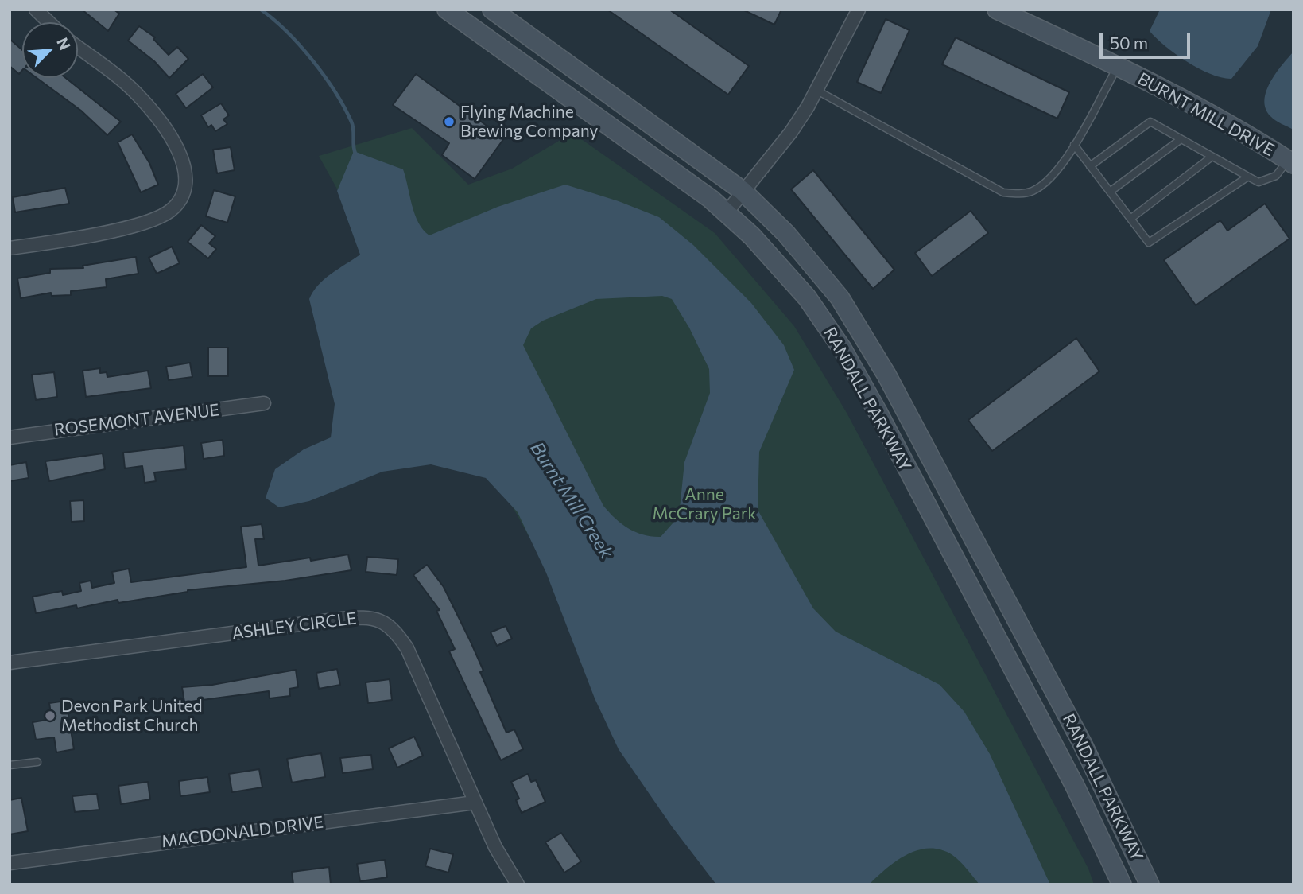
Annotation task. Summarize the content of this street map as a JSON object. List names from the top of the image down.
{
  "streets": {
    "main road": ["BURNT MILL DRIVE", "RANDALL PARKWAY"],
    "street": ["ROSEMONT AVENUE", "ASHLEY CIRCLE", "MACDONALD DRIVE"]
  },
  "crossings": [
    ["ASHLEY CIRCLE", "MACDONALD DRIVE"]
  ],
  "water": ["Burnt Mill Creek"],
  "parks": ["Anne McCrary Park"],
  "places": ["Flying Machine Brewing Company", "Devon Park United Methodist Church"],
  "scale_bar": "50 m",
  "north": "top right"
}
